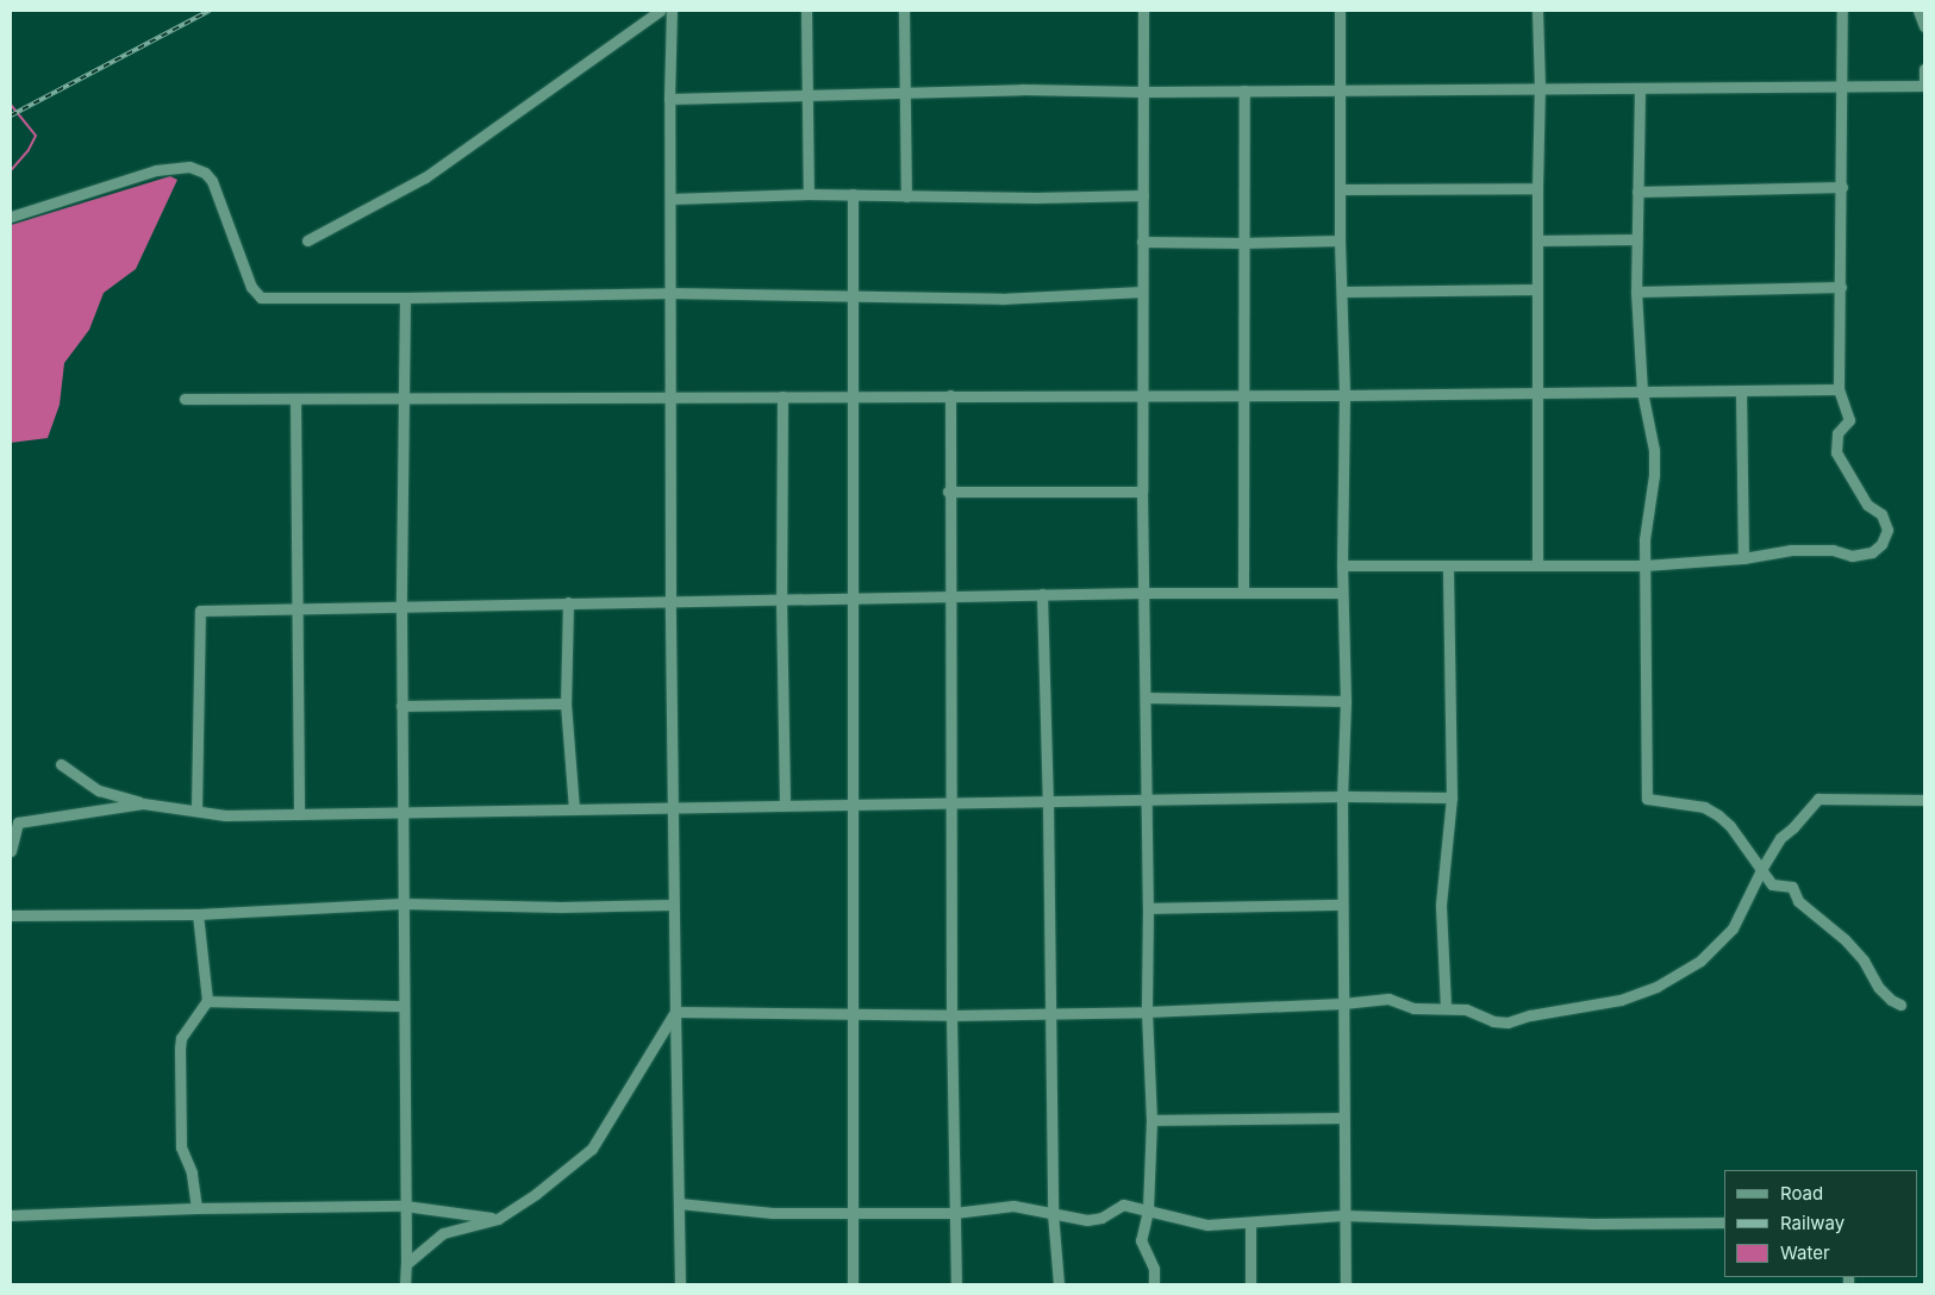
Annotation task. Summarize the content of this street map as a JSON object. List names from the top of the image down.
{
  "legend": ["Road", "Railway", "Water"]
}
